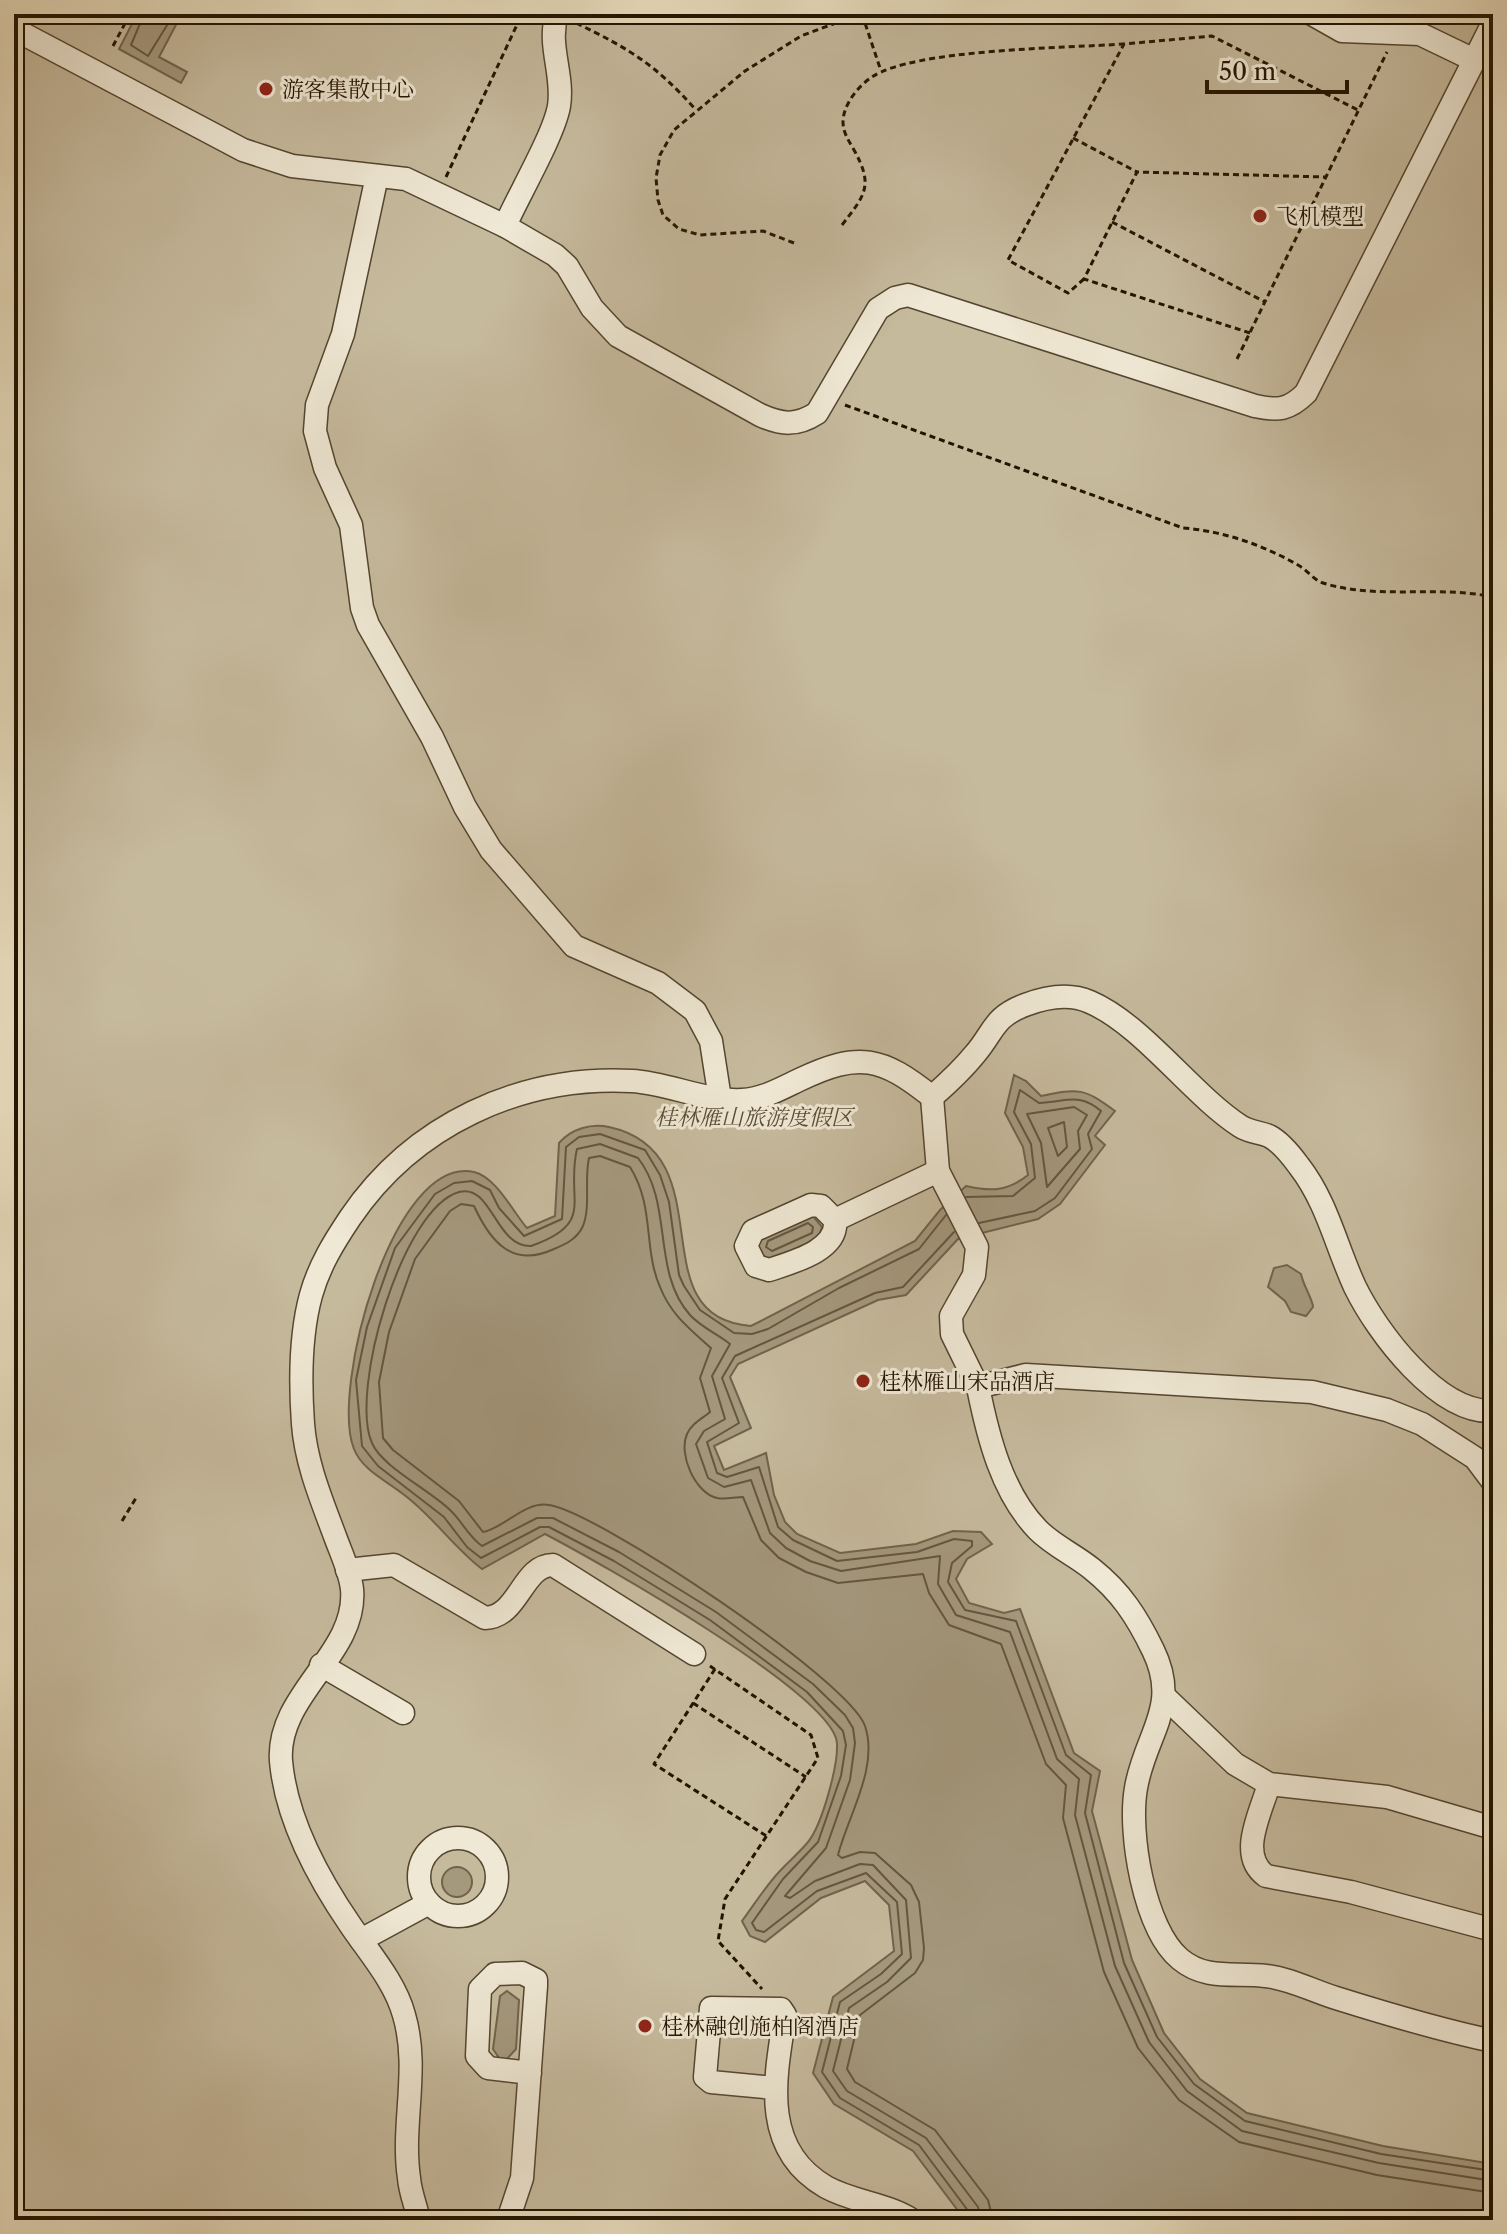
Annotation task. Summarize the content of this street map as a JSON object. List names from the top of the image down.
{
  "parks": ["桂林雁山旅游度假区"],
  "places": [
    "游客集散中心",
    "飞机模型",
    "桂林雁山宋品酒店",
    "桂林融创施柏阁酒店"
  ],
  "scale_bar": "50 m"
}
